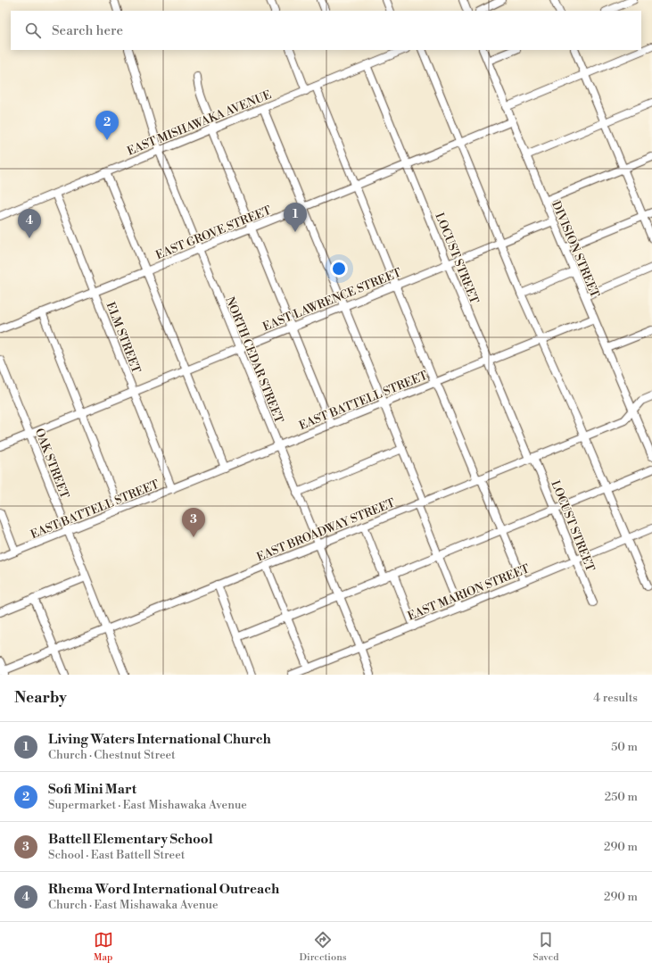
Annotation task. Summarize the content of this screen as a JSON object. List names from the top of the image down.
{
  "streets": {
    "street": [
      "EAST MISHAWAKA AVENUE",
      "EAST GROVE STREET",
      "DIVISION STREET",
      "LOCUST STREET",
      "EAST LAWRENCE STREET",
      "ELM STREET",
      "NORTH CEDAR STREET",
      "EAST BATTELL STREET",
      "OAK STREET",
      "EAST BROADWAY STREET",
      "EAST MARION STREET"
    ]
  },
  "crossings": [
    ["EAST MISHAWAKA AVENUE", "LOCUST STREET"],
    ["EAST MISHAWAKA AVENUE", "ELM STREET"],
    ["EAST MISHAWAKA AVENUE", "NORTH CEDAR STREET"],
    ["EAST GROVE STREET", "DIVISION STREET"],
    ["EAST GROVE STREET", "LOCUST STREET"],
    ["EAST GROVE STREET", "ELM STREET"],
    ["EAST GROVE STREET", "NORTH CEDAR STREET"],
    ["DIVISION STREET", "EAST LAWRENCE STREET"],
    ["DIVISION STREET", "EAST BATTELL STREET"],
    ["DIVISION STREET", "EAST BROADWAY STREET"],
    ["LOCUST STREET", "EAST LAWRENCE STREET"],
    ["LOCUST STREET", "EAST BATTELL STREET"],
    ["LOCUST STREET", "EAST BROADWAY STREET"],
    ["LOCUST STREET", "EAST MARION STREET"],
    ["EAST LAWRENCE STREET", "ELM STREET"],
    ["EAST LAWRENCE STREET", "NORTH CEDAR STREET"],
    ["EAST LAWRENCE STREET", "OAK STREET"],
    ["ELM STREET", "EAST BATTELL STREET"],
    ["NORTH CEDAR STREET", "EAST BATTELL STREET"],
    ["NORTH CEDAR STREET", "EAST BROADWAY STREET"],
    ["NORTH CEDAR STREET", "EAST MARION STREET"],
    ["EAST BATTELL STREET", "OAK STREET"],
    ["OAK STREET", "EAST BROADWAY STREET"]
  ],
  "page": {
    "search": "Search here",
    "pins": [
      "2",
      "1",
      "4",
      "3"
    ],
    "heading": ["Nearby", "4 results"],
    "list": [
      {
        "mark": "1",
        "name": "Living Waters International Church",
        "note": "Church · Chestnut Street",
        "value": "50 m"
      },
      {
        "mark": "2",
        "name": "Sofi Mini Mart",
        "note": "Supermarket · East Mishawaka Avenue",
        "value": "250 m"
      },
      {
        "mark": "3",
        "name": "Battell Elementary School",
        "note": "School · East Battell Street",
        "value": "290 m"
      },
      {
        "mark": "4",
        "name": "Rhema Word International Outreach",
        "note": "Church · East Mishawaka Avenue",
        "value": "290 m"
      }
    ],
    "nav": ["Map", "Directions", "Saved"]
  }
}
